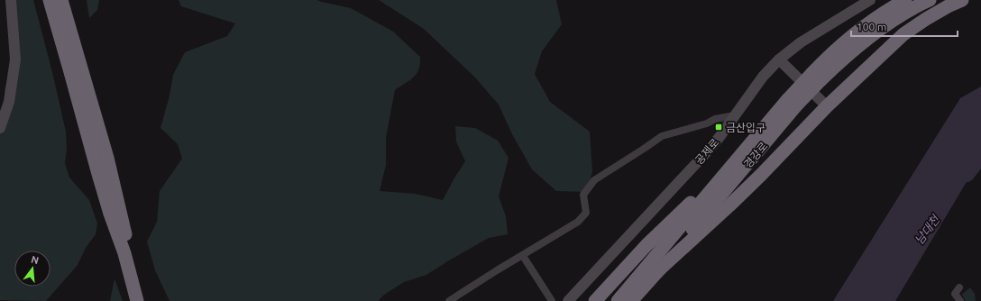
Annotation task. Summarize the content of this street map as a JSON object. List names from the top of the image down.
{
  "streets": {
    "highway": ["경강로"],
    "street": ["공제로"]
  },
  "water": ["남대천"],
  "places": {
    "transit": ["금산입구"]
  },
  "scale_bar": "100 m",
  "north": "top"
}
